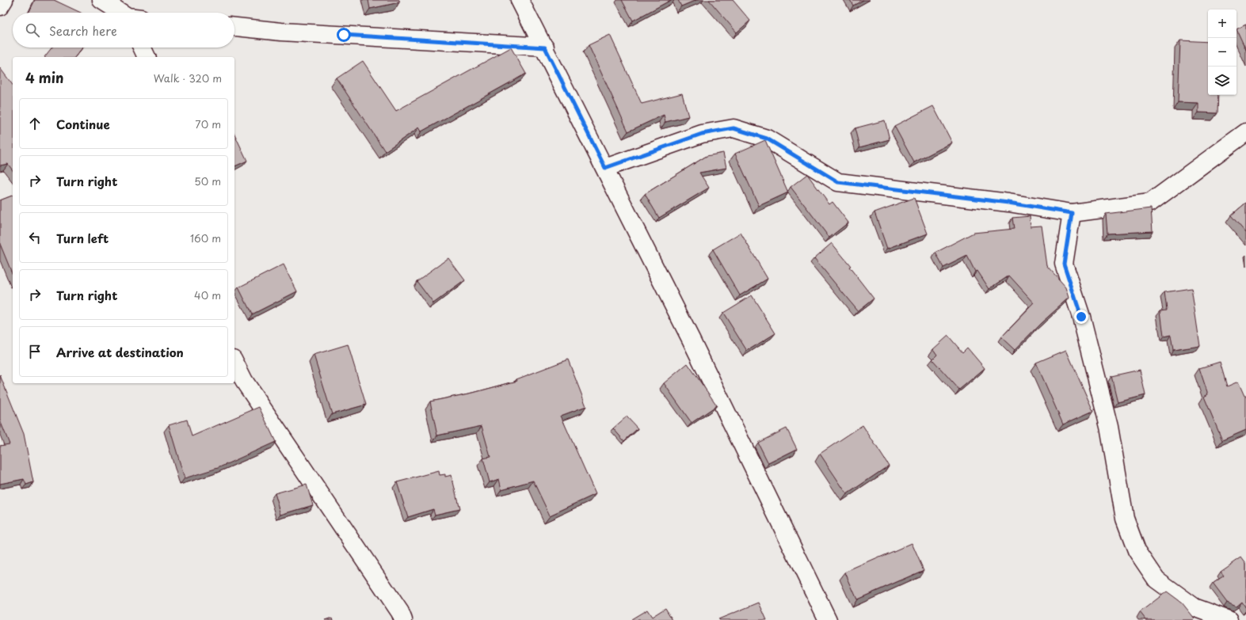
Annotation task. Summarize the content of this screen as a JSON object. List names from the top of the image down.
{
  "page": {
    "map_buttons": ["+", "−"],
    "search": "Search here",
    "heading": ["4 min", "Walk · 320 m"],
    "list": [
      ["Continue", "70 m"],
      ["Turn right", "50 m"],
      ["Turn left", "160 m"],
      ["Turn right", "40 m"],
      "Arrive at destination"
    ]
  }
}
